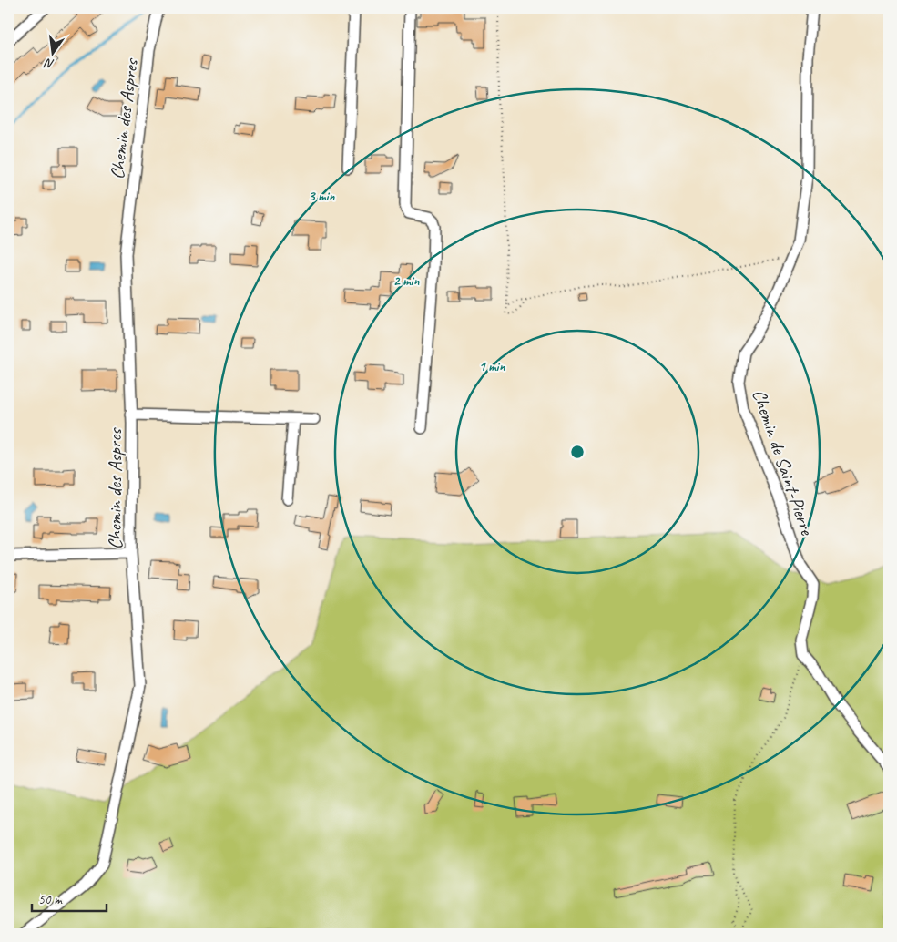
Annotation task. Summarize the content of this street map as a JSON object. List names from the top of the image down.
{
  "streets": {
    "street": ["Chemin des Aspres", "Chemin de Saint-Pierre"]
  },
  "scale_bar": "50 m",
  "north": "bottom",
  "rings": ["3 min", "2 min", "1 min"]
}
